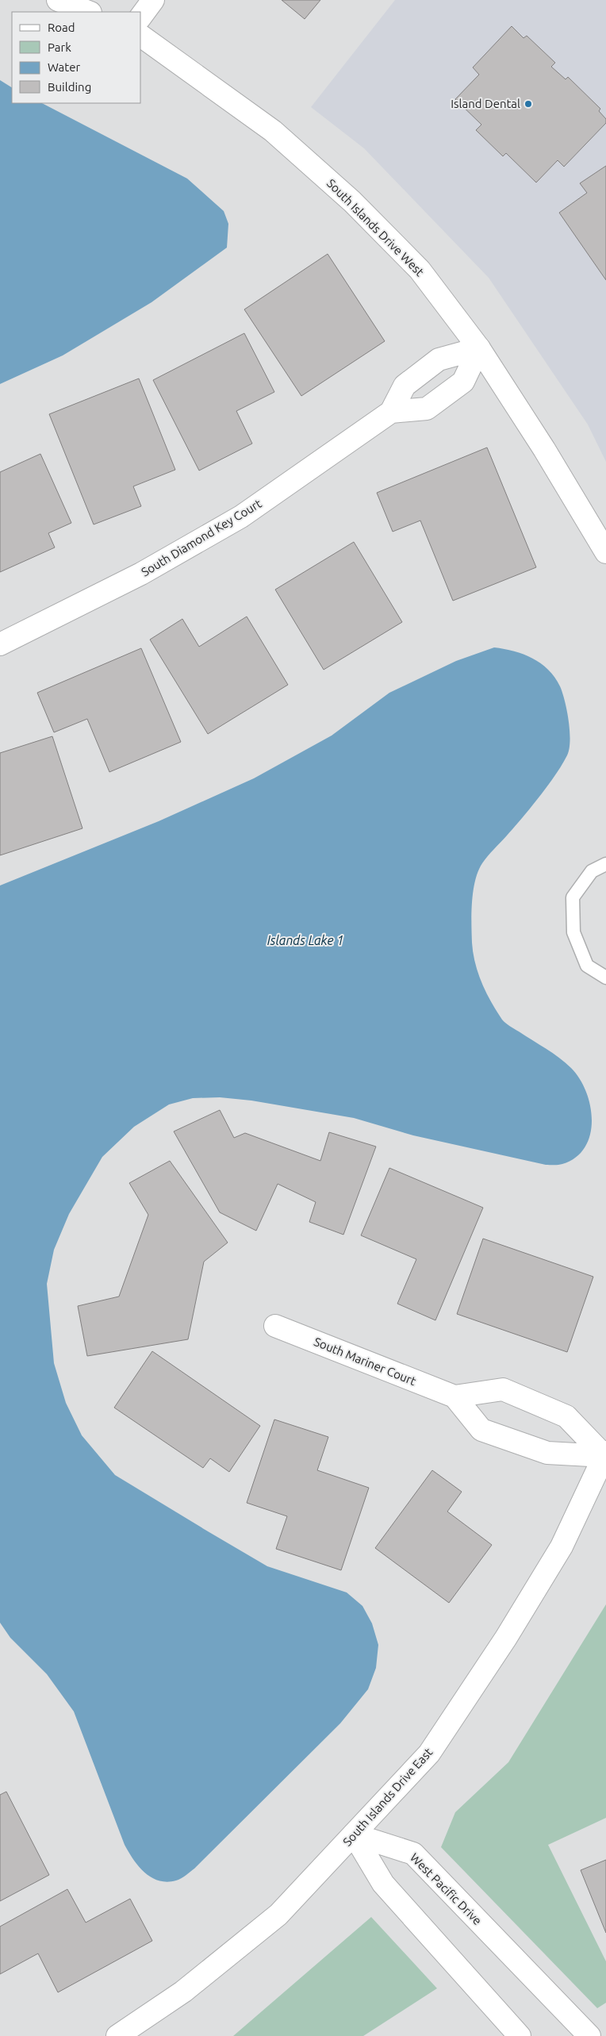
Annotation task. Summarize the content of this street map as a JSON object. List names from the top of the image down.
{
  "streets": {
    "street": [
      "South Islands Drive West",
      "South Diamond Key Court",
      "South Mariner Court",
      "South Islands Drive East",
      "West Pacific Drive"
    ]
  },
  "crossings": [
    ["South Islands Drive West", "South Diamond Key Court"],
    ["South Mariner Court", "South Islands Drive East"],
    ["South Islands Drive East", "West Pacific Drive"]
  ],
  "water": ["Islands Lake 1"],
  "places": ["Island Dental"],
  "legend": [
    "Road",
    "Park",
    "Water",
    "Building"
  ]
}
